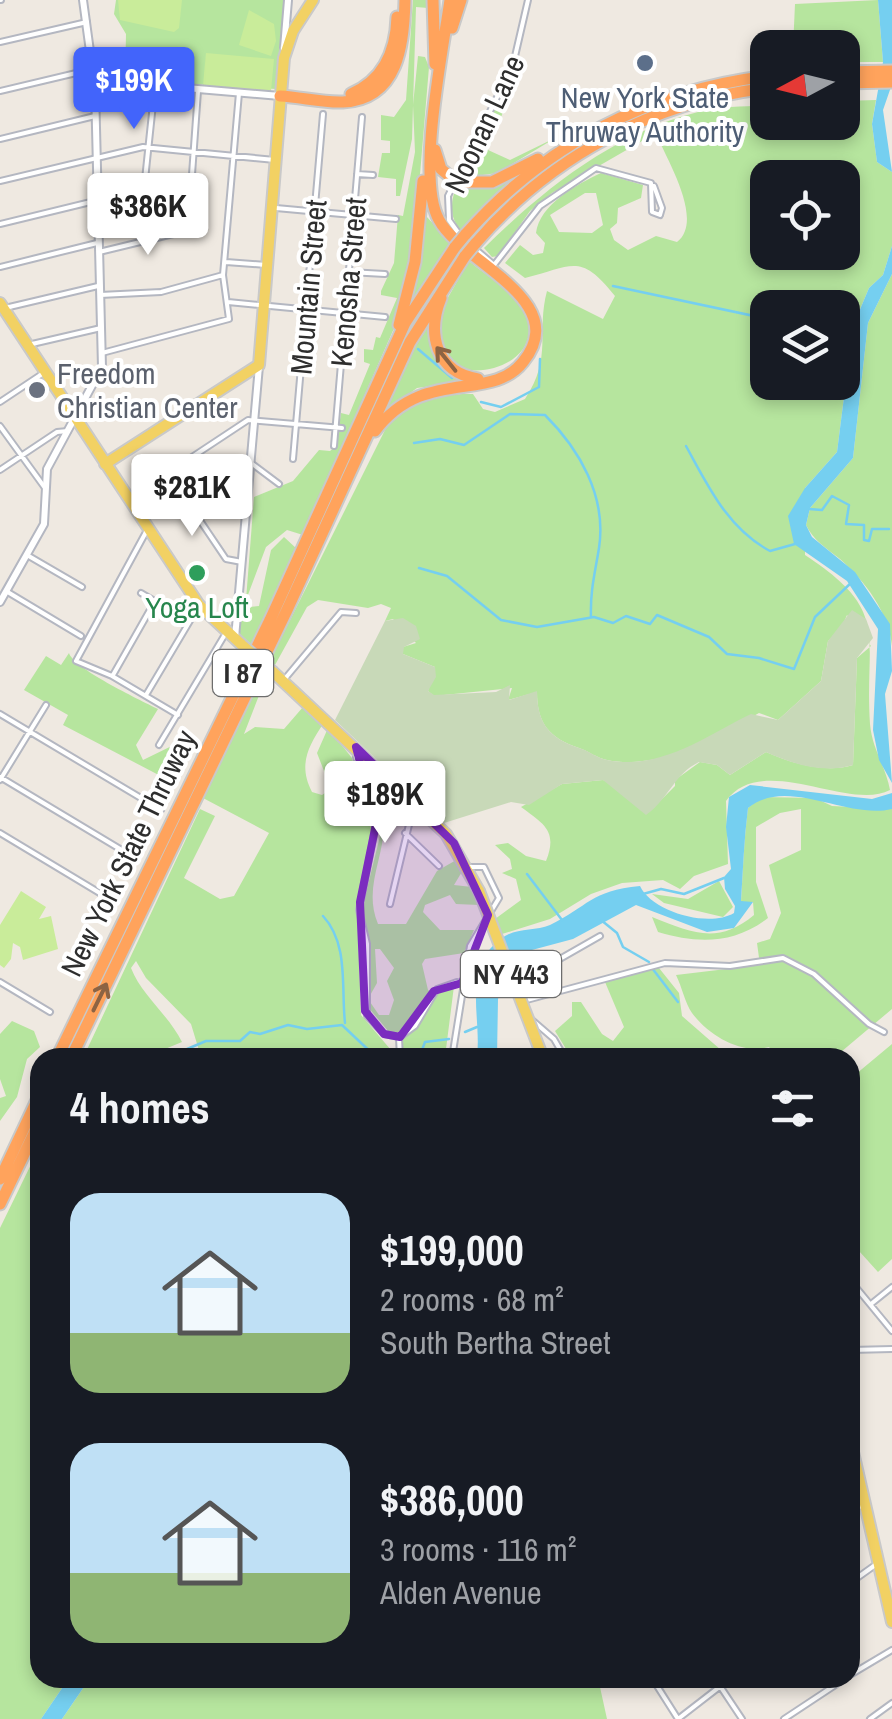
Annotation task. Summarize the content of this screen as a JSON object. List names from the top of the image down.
{
  "streets": {
    "highway": ["I 87", "New York State Thruway"],
    "main road": ["NY 443"],
    "street": ["Noonan Lane", "Kenosha Street", "Mountain Street"]
  },
  "places": ["New York State Thruway Authority", "Freedom Christian Center", "Yoga Loft"],
  "north": "left",
  "page": {
    "price": [
      "$199K",
      "$386K",
      "$281K",
      "$189K"
    ],
    "heading": "4 homes",
    "list": [
      {
        "name": "$199,000",
        "note": "2 rooms · 68 m² · South Bertha Street"
      },
      {
        "name": "$386,000",
        "note": "3 rooms · 116 m² · Alden Avenue"
      }
    ]
  }
}
